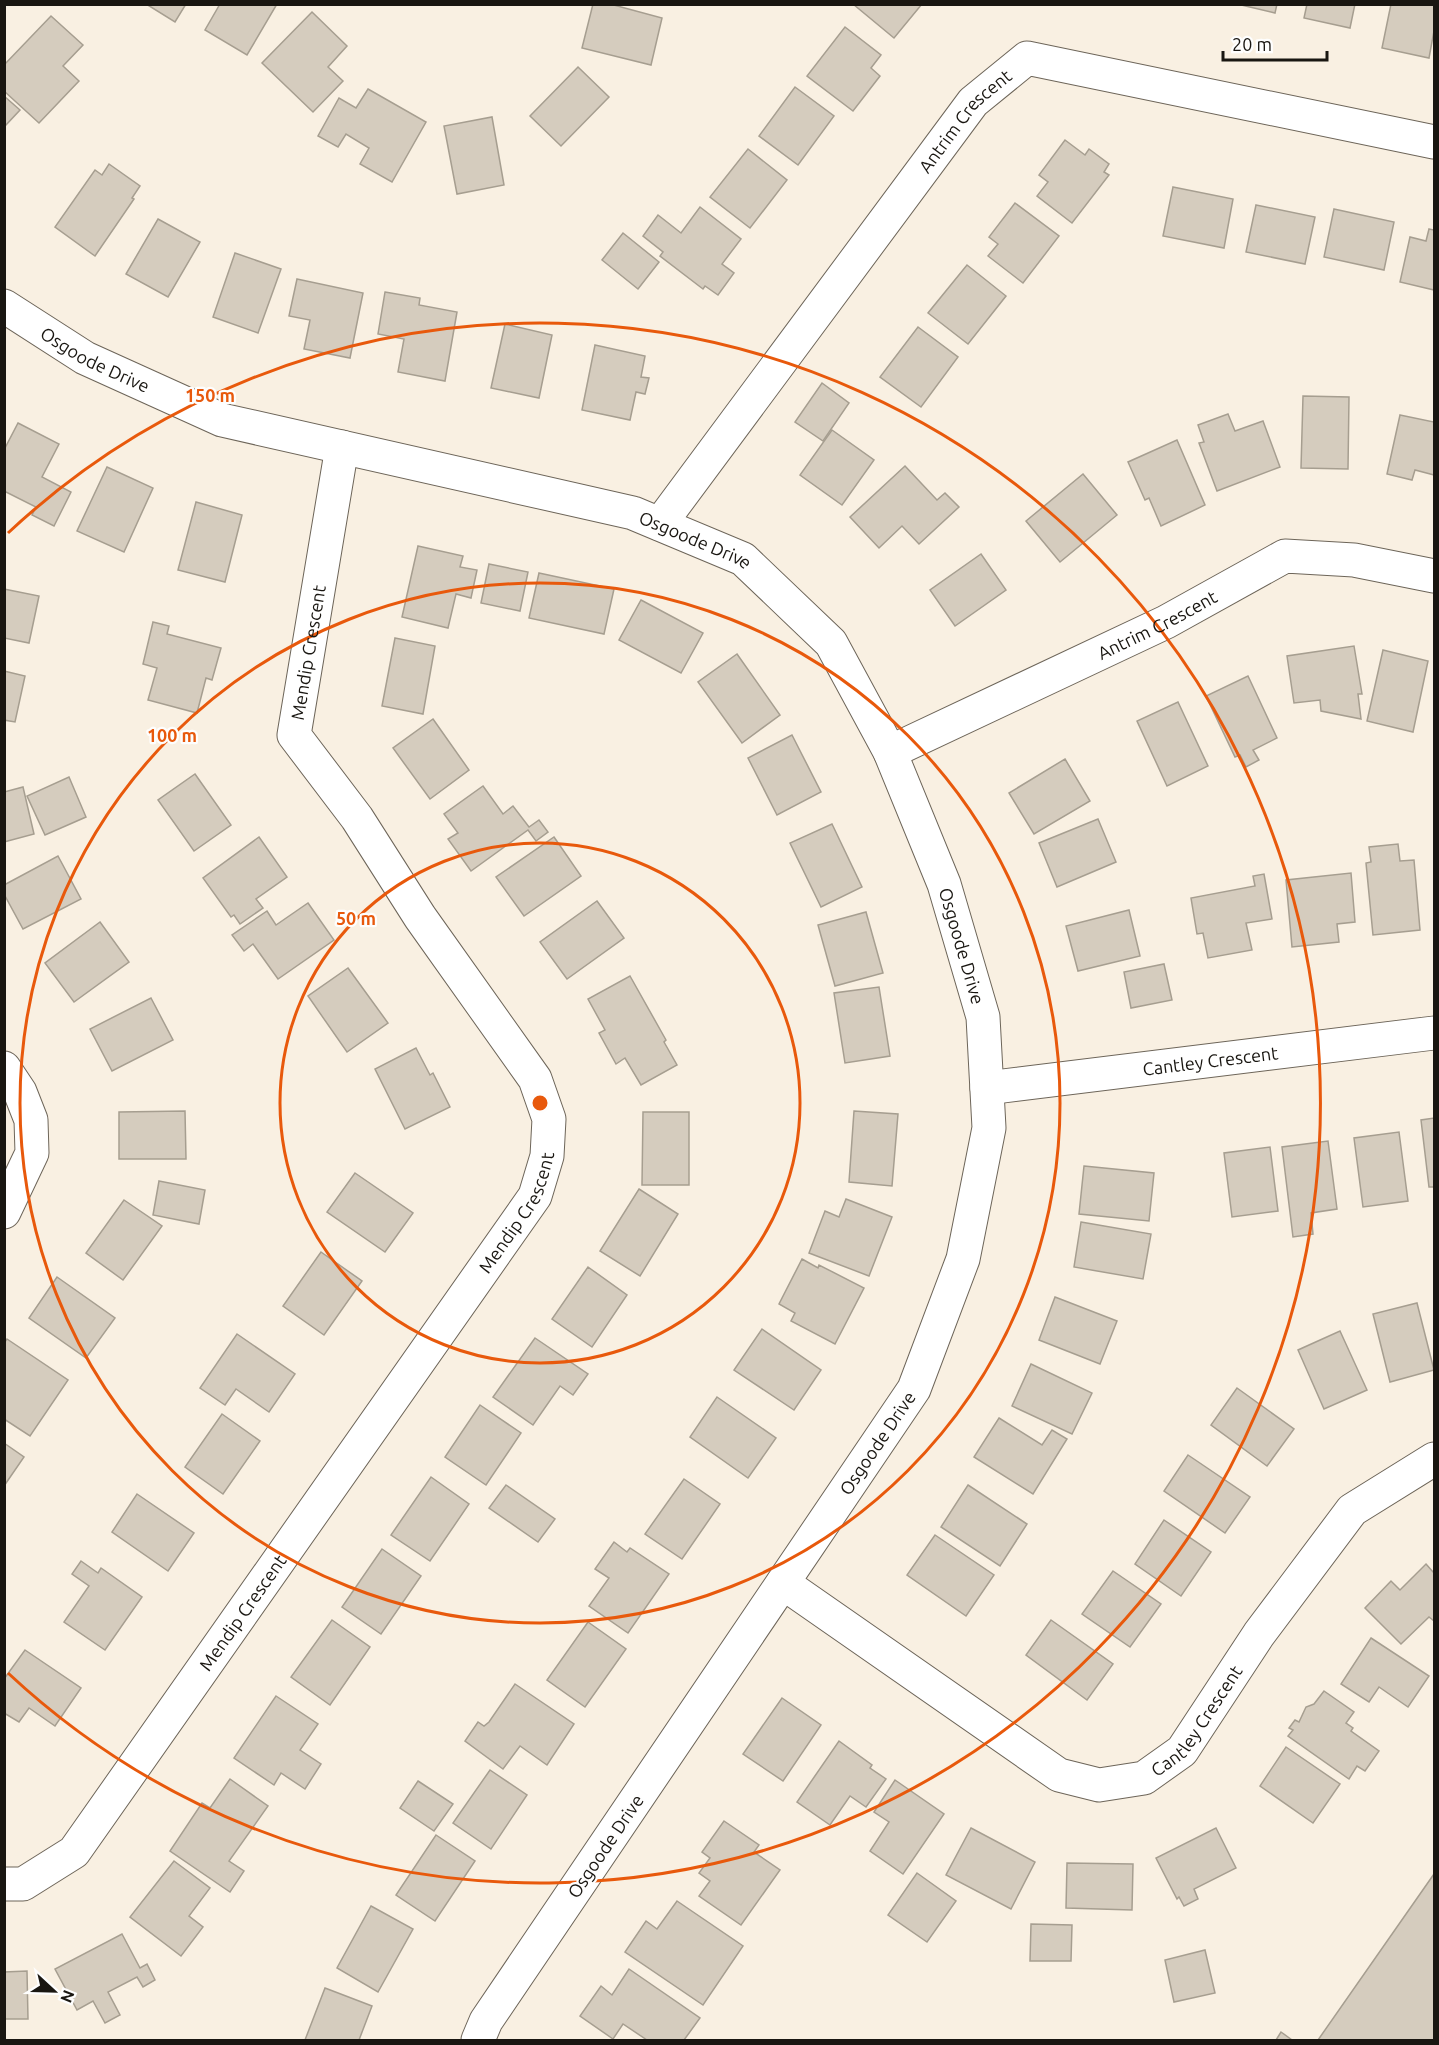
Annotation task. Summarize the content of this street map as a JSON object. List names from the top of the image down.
{
  "streets": {
    "street": [
      "Antrim Crescent",
      "Osgoode Drive",
      "Mendip Crescent",
      "Cantley Crescent"
    ]
  },
  "crossings": [
    ["Antrim Crescent", "Osgoode Drive"],
    ["Osgoode Drive", "Mendip Crescent"],
    ["Osgoode Drive", "Cantley Crescent"]
  ],
  "scale_bar": "20 m",
  "north": "right",
  "rings": ["150 m", "100 m", "50 m"]
}
